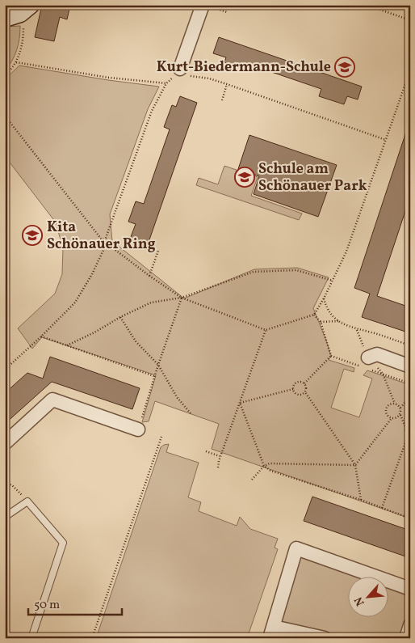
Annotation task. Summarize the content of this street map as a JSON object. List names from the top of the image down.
{
  "places": {
    "school or university": ["Kurt-Biedermann-Schule", "Schule am Schönauer Park", "Kita Schönauer Ring"]
  },
  "scale_bar": "50 m",
  "north": "bottom left"
}
